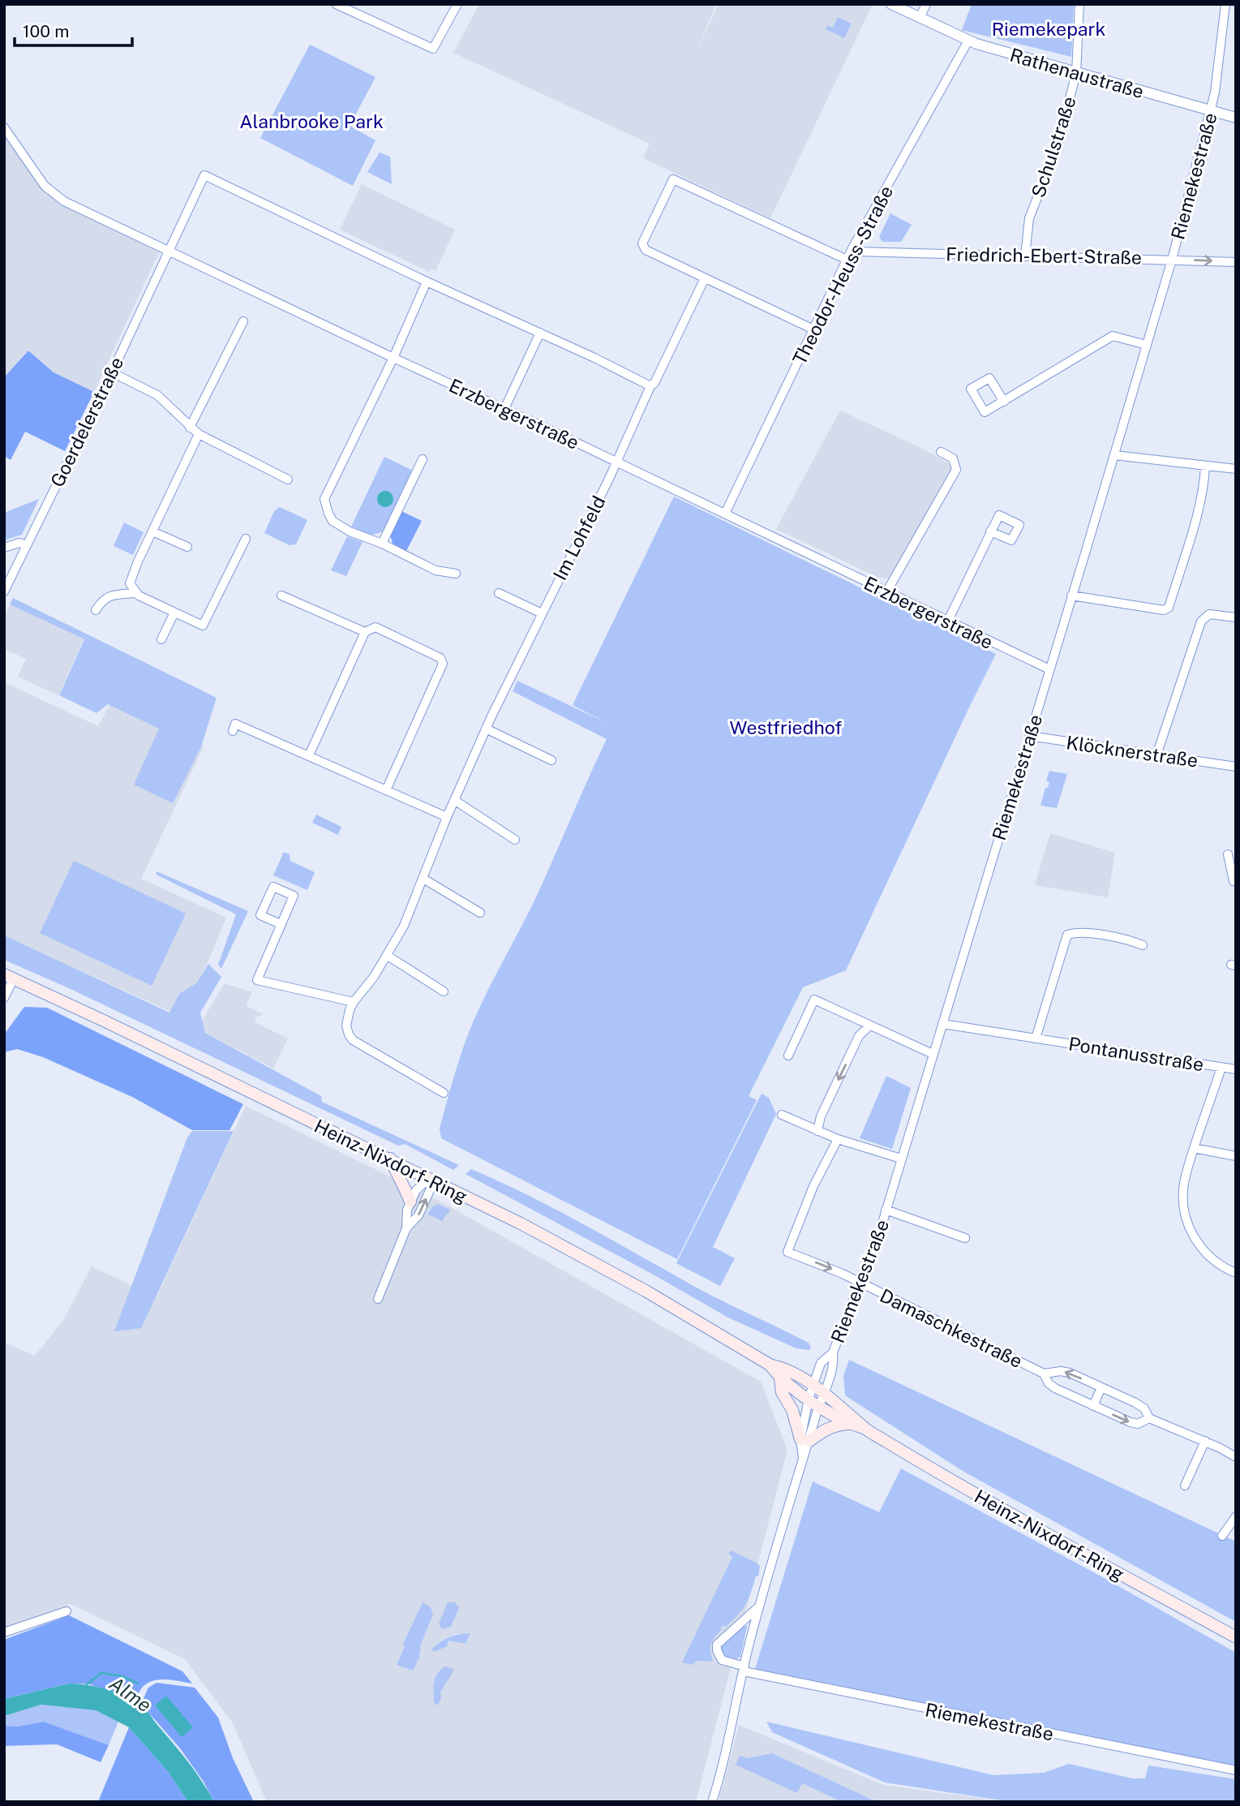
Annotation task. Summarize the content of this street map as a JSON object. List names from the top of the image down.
{
  "streets": {
    "main road": ["Heinz-Nixdorf-Ring"],
    "street": [
      "Rathenaustraße",
      "Schulstraße",
      "Riemekestraße",
      "Friedrich-Ebert-Straße",
      "Theodor-Heuss-Straße",
      "Erzbergerstraße",
      "Goerdelerstraße",
      "Im Lohfeld",
      "Klöcknerstraße",
      "Pontanusstraße",
      "Damaschkestraße"
    ]
  },
  "crossings": [
    ["Rathenaustraße", "Schulstraße"],
    ["Rathenaustraße", "Riemekestraße"],
    ["Rathenaustraße", "Theodor-Heuss-Straße"],
    ["Schulstraße", "Friedrich-Ebert-Straße"],
    ["Riemekestraße", "Friedrich-Ebert-Straße"],
    ["Riemekestraße", "Erzbergerstraße"],
    ["Riemekestraße", "Klöcknerstraße"],
    ["Riemekestraße", "Pontanusstraße"],
    ["Riemekestraße", "Heinz-Nixdorf-Ring"],
    ["Riemekestraße", "Damaschkestraße"],
    ["Friedrich-Ebert-Straße", "Theodor-Heuss-Straße"],
    ["Theodor-Heuss-Straße", "Erzbergerstraße"],
    ["Erzbergerstraße", "Goerdelerstraße"],
    ["Erzbergerstraße", "Im Lohfeld"]
  ],
  "water": ["Alme"],
  "parks": ["Riemekepark", "Alanbrooke Park", "Westfriedhof"],
  "scale_bar": "100 m"
}
